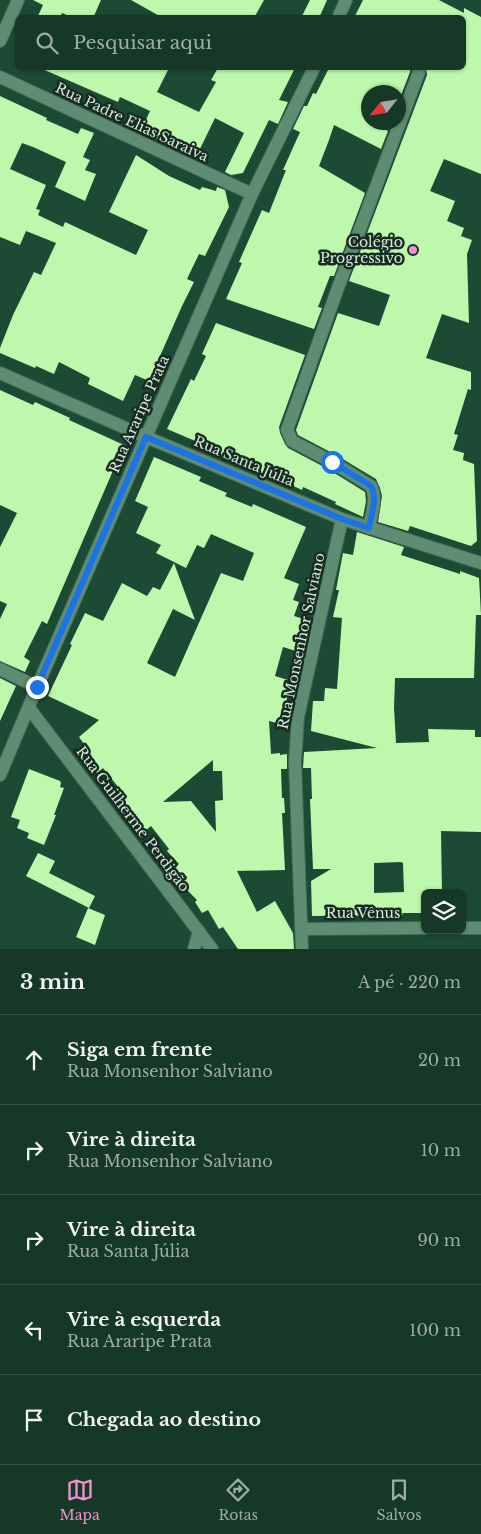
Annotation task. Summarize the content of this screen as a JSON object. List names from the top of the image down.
{
  "streets": {
    "street": [
      "Rua Padre Elias Saraiva",
      "Rua Araripe Prata",
      "Rua Santa Júlia",
      "Rua Monsenhor Salviano",
      "Rua Guilherme Perdigão",
      "Rua Vênus"
    ]
  },
  "crossings": [
    ["Rua Padre Elias Saraiva", "Rua Araripe Prata"],
    ["Rua Araripe Prata", "Rua Santa Júlia"],
    ["Rua Araripe Prata", "Rua Guilherme Perdigão"],
    ["Rua Santa Júlia", "Rua Monsenhor Salviano"],
    ["Rua Monsenhor Salviano", "Rua Vênus"]
  ],
  "places": ["Colégio Progressivo"],
  "north": "bottom left",
  "page": {
    "search": "Pesquisar aqui",
    "heading": ["3 min", "A pé · 220 m"],
    "list": [
      ["Siga em frente", "Rua Monsenhor Salviano", "20 m"],
      ["Vire à direita", "Rua Monsenhor Salviano", "10 m"],
      ["Vire à direita", "Rua Santa Júlia", "90 m"],
      ["Vire à esquerda", "Rua Araripe Prata", "100 m"],
      "Chegada ao destino"
    ],
    "nav": ["Mapa", "Rotas", "Salvos"]
  }
}
